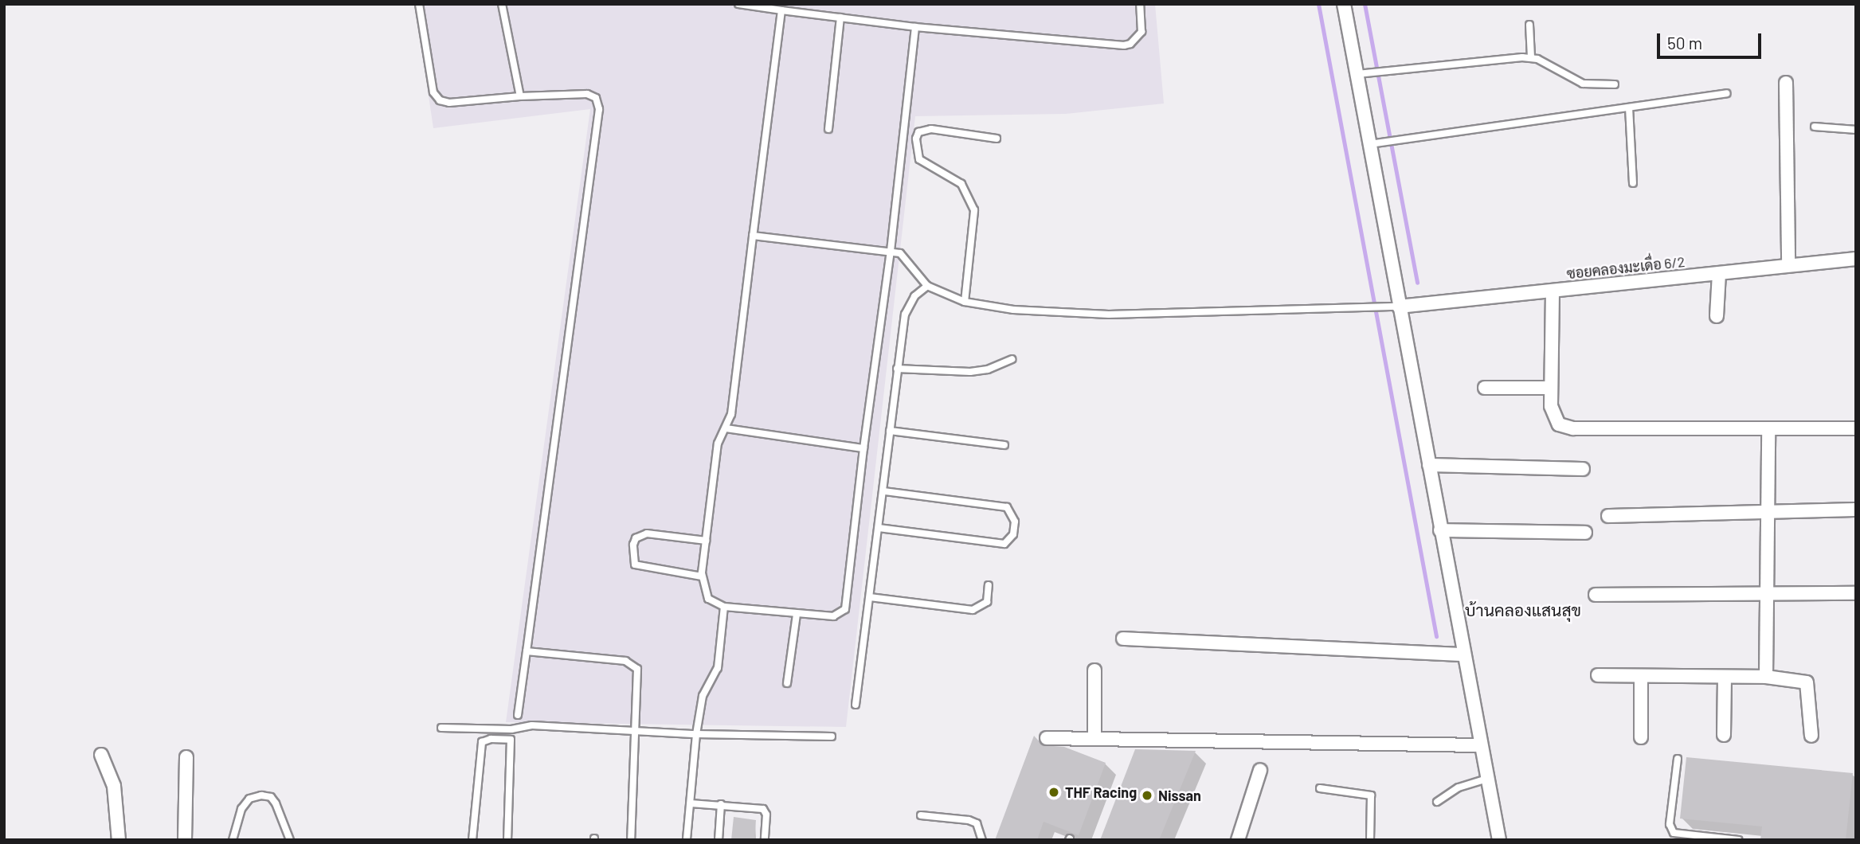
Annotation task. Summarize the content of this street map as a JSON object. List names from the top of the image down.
{
  "streets": {
    "street": ["ซอยคลองมะเดื่อ 6/2"]
  },
  "districts": ["บ้านคลองแสนสุข"],
  "places": ["THF Racing", "Nissan"],
  "scale_bar": "50 m"
}
